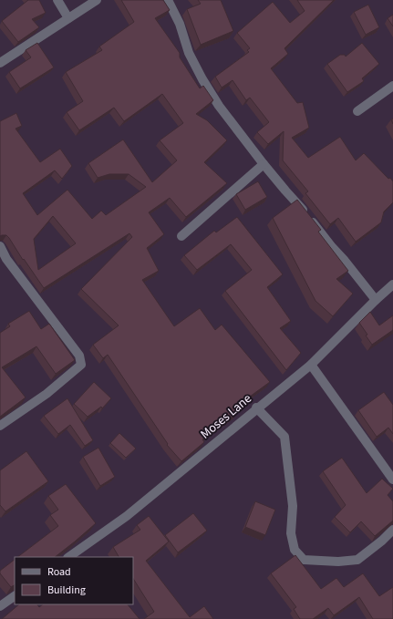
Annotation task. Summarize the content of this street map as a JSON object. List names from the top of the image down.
{
  "streets": {
    "street": ["Moses Lane"]
  },
  "legend": ["Road", "Building"]
}
